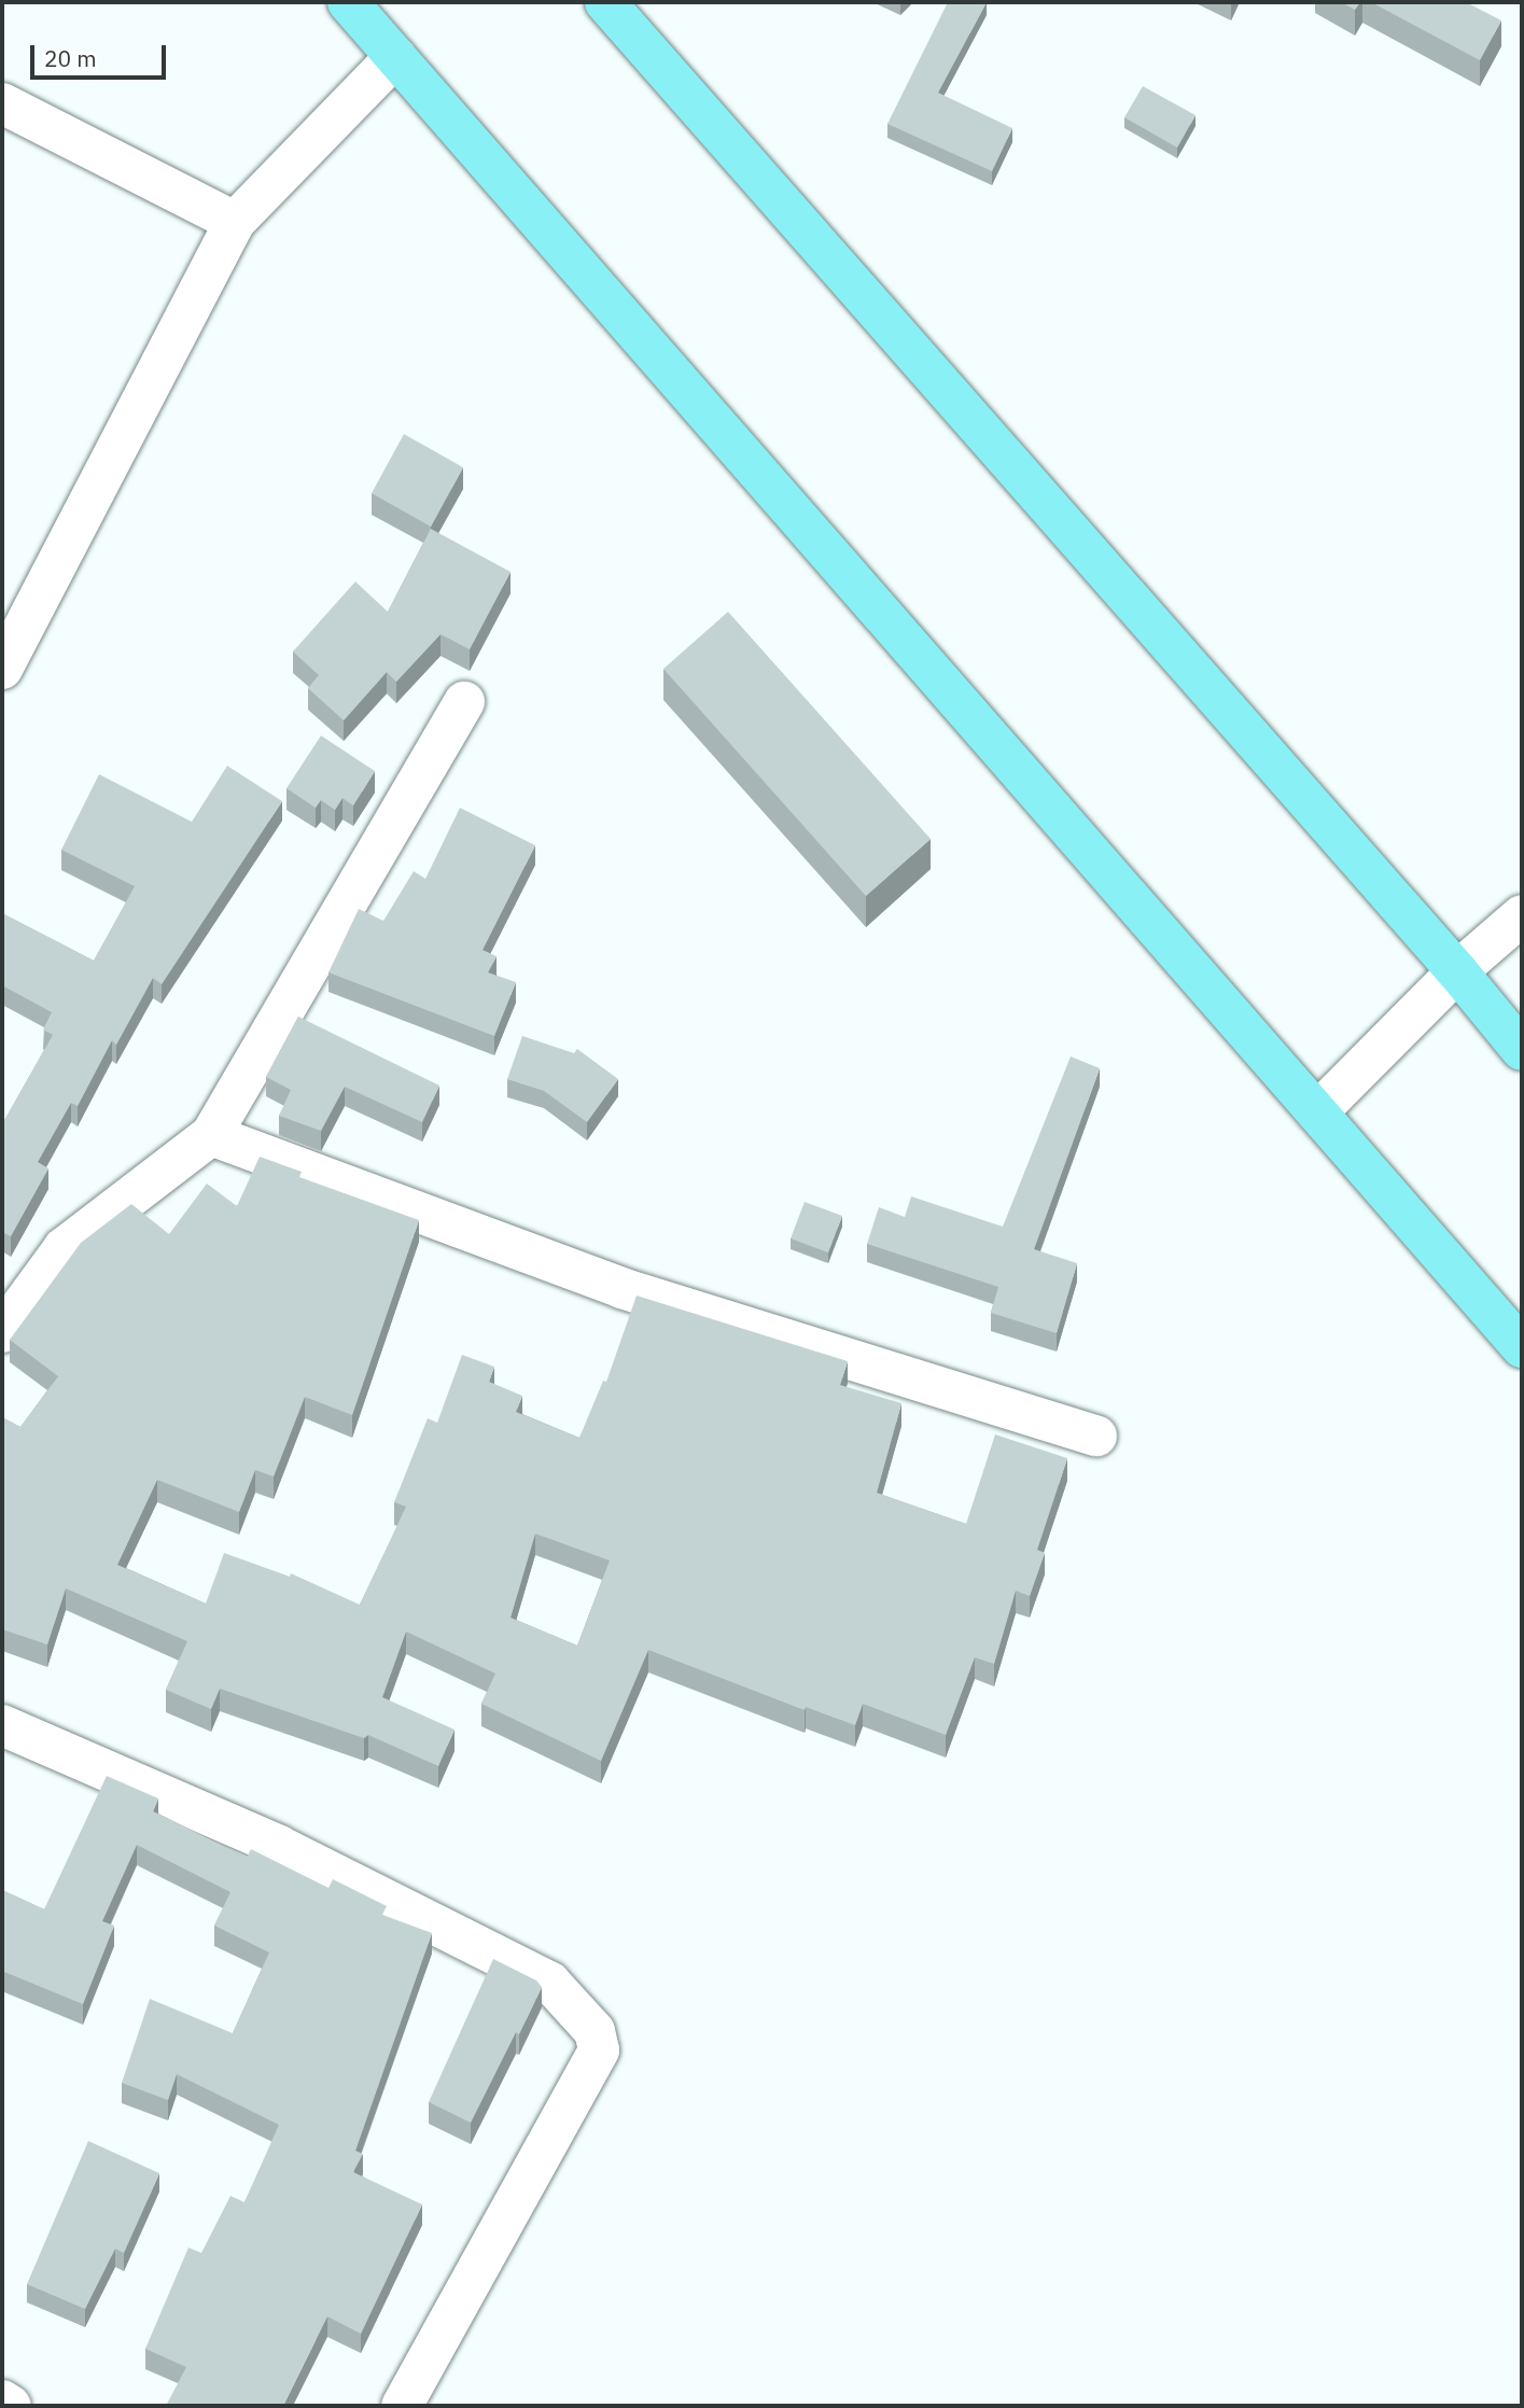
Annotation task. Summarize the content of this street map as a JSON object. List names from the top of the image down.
{
  "scale_bar": "20 m"
}
